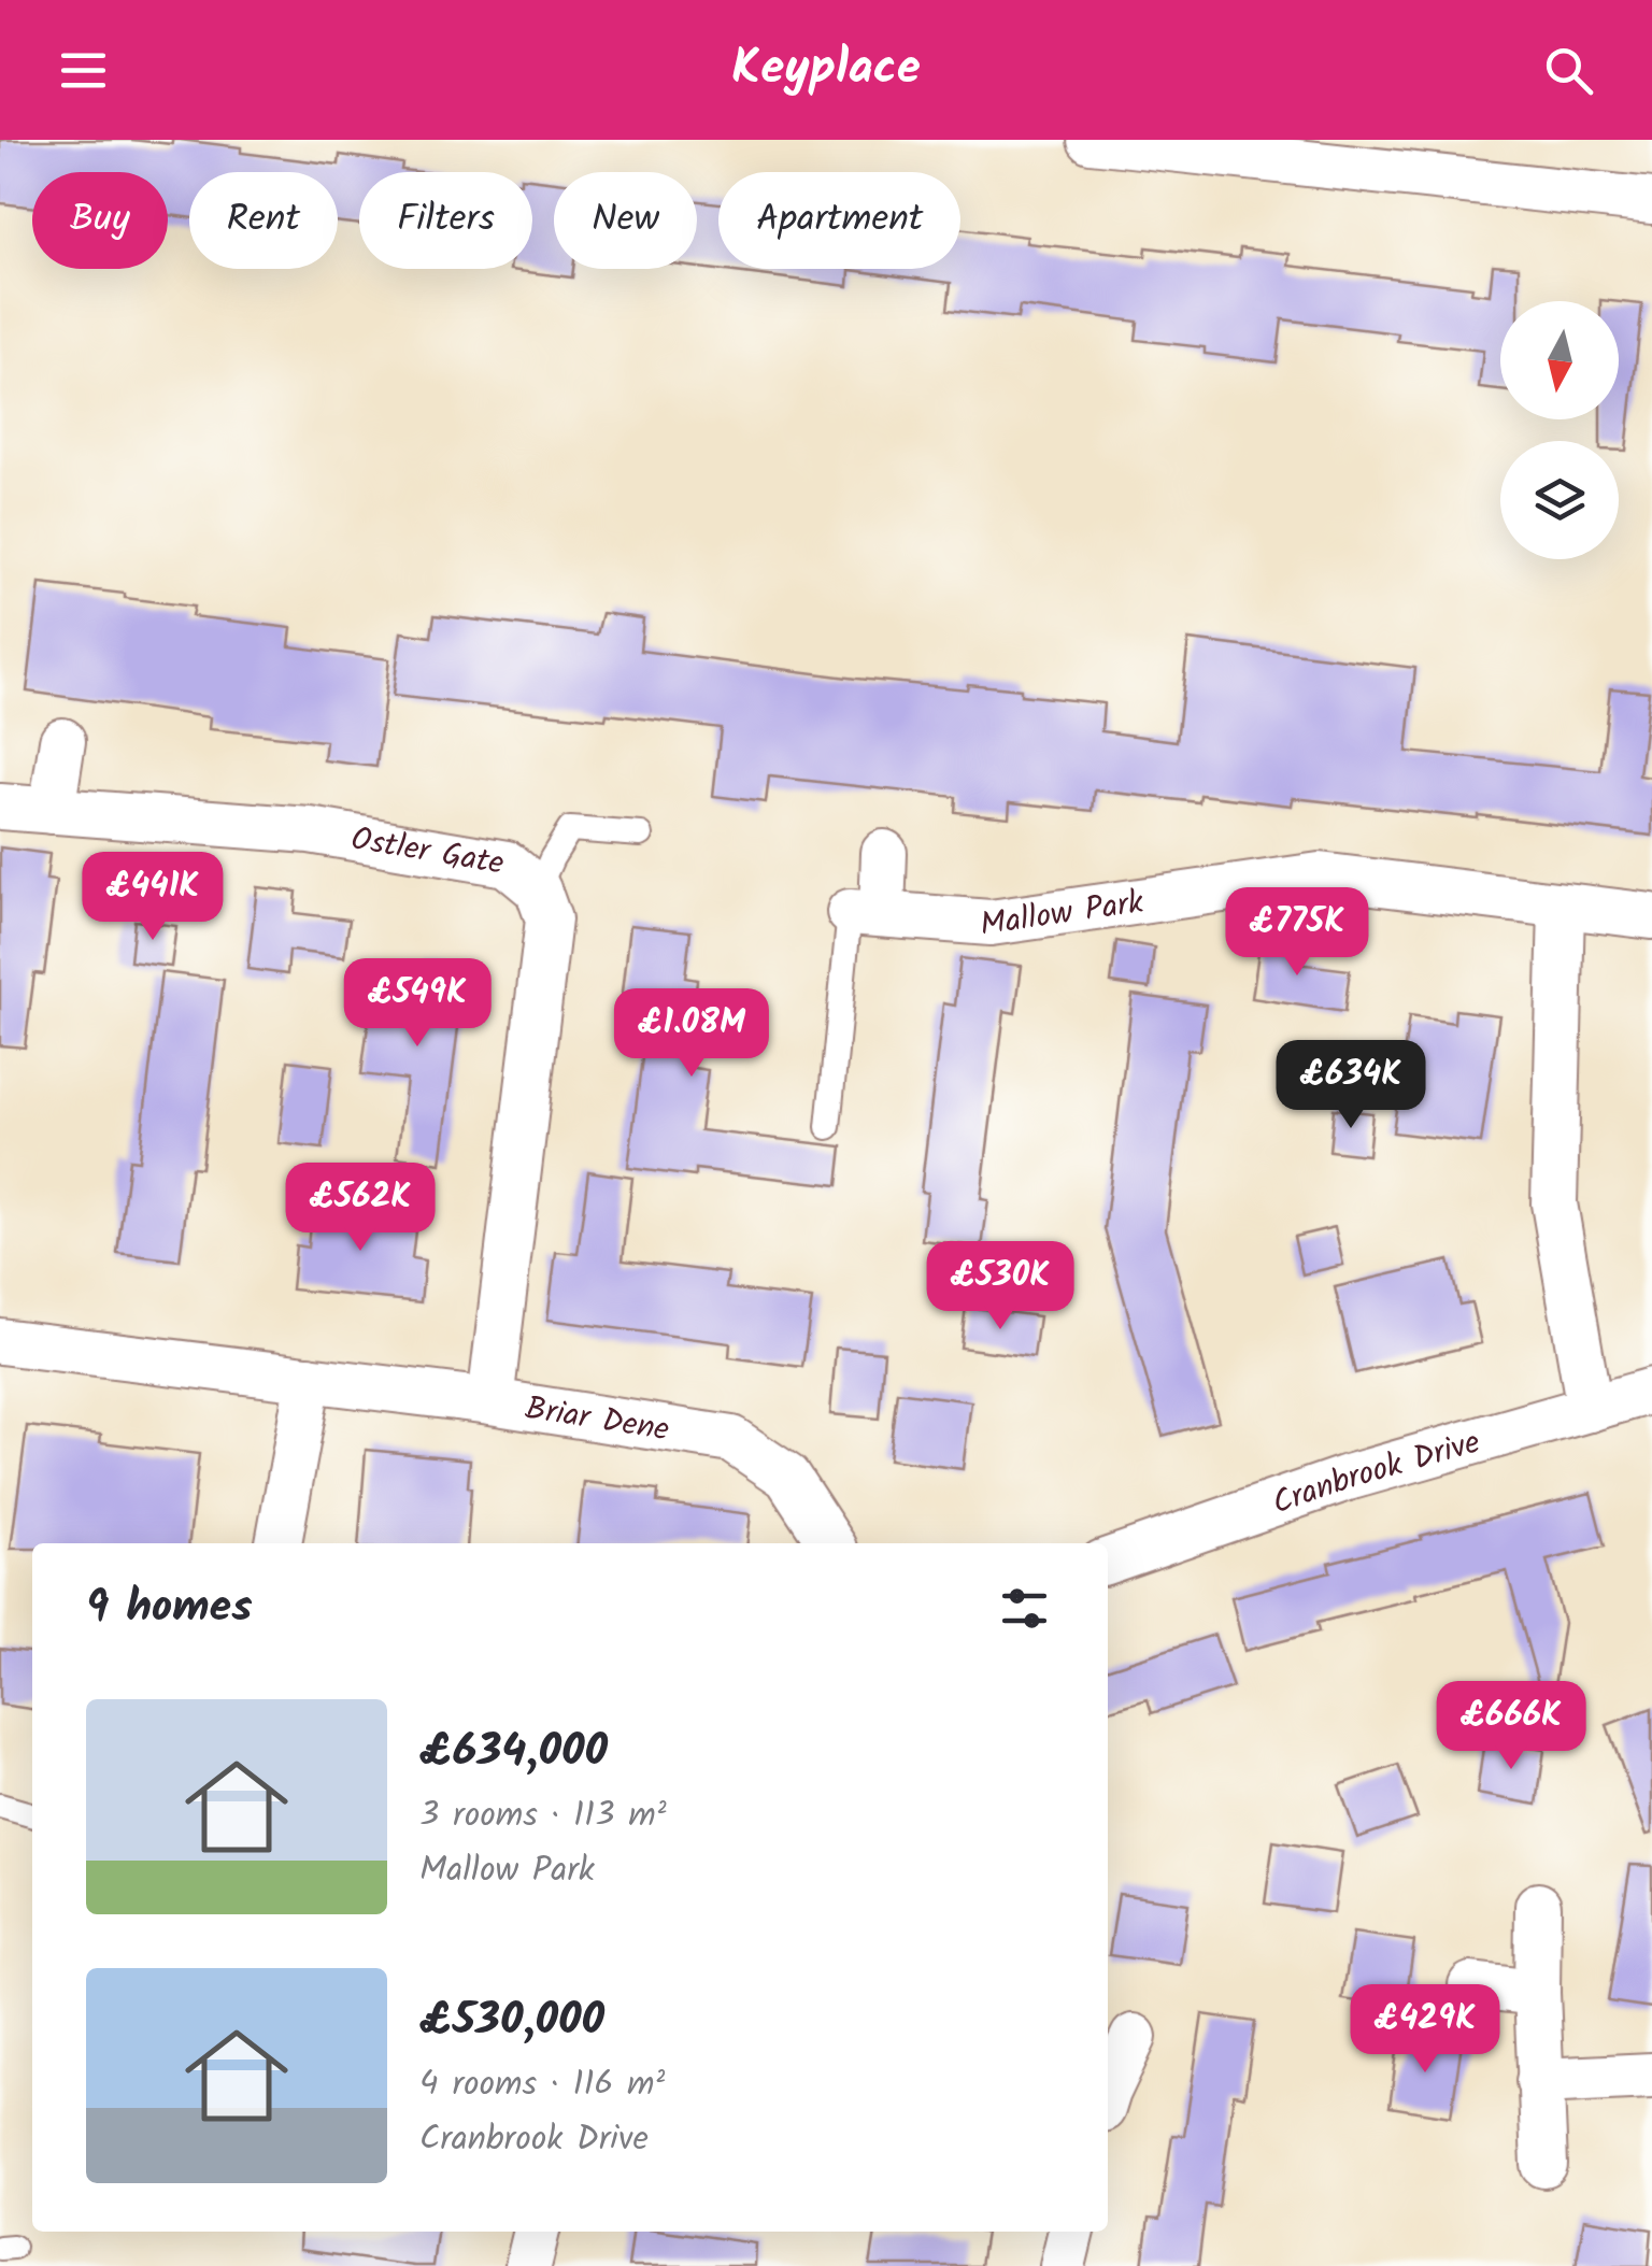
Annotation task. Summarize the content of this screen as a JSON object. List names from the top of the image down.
{
  "streets": {
    "street": [
      "Ostler Gate",
      "Mallow Park",
      "Briar Dene",
      "Cranbrook Drive"
    ]
  },
  "crossings": [
    ["Ostler Gate", "Briar Dene"]
  ],
  "north": "bottom",
  "page": {
    "header": "Keyplace",
    "chip": [
      "Buy",
      "Rent",
      "Filters",
      "New",
      "Apartment"
    ],
    "price": [
      "£441K",
      "£775K",
      "£549K",
      "£1.08M",
      "£634K",
      "£562K",
      "£530K",
      "£666K",
      "£429K"
    ],
    "heading": "9 homes",
    "list": [
      {
        "name": "£634,000",
        "note": "3 rooms · 113 m² · Mallow Park"
      },
      {
        "name": "£530,000",
        "note": "4 rooms · 116 m² · Cranbrook Drive"
      }
    ]
  }
}
